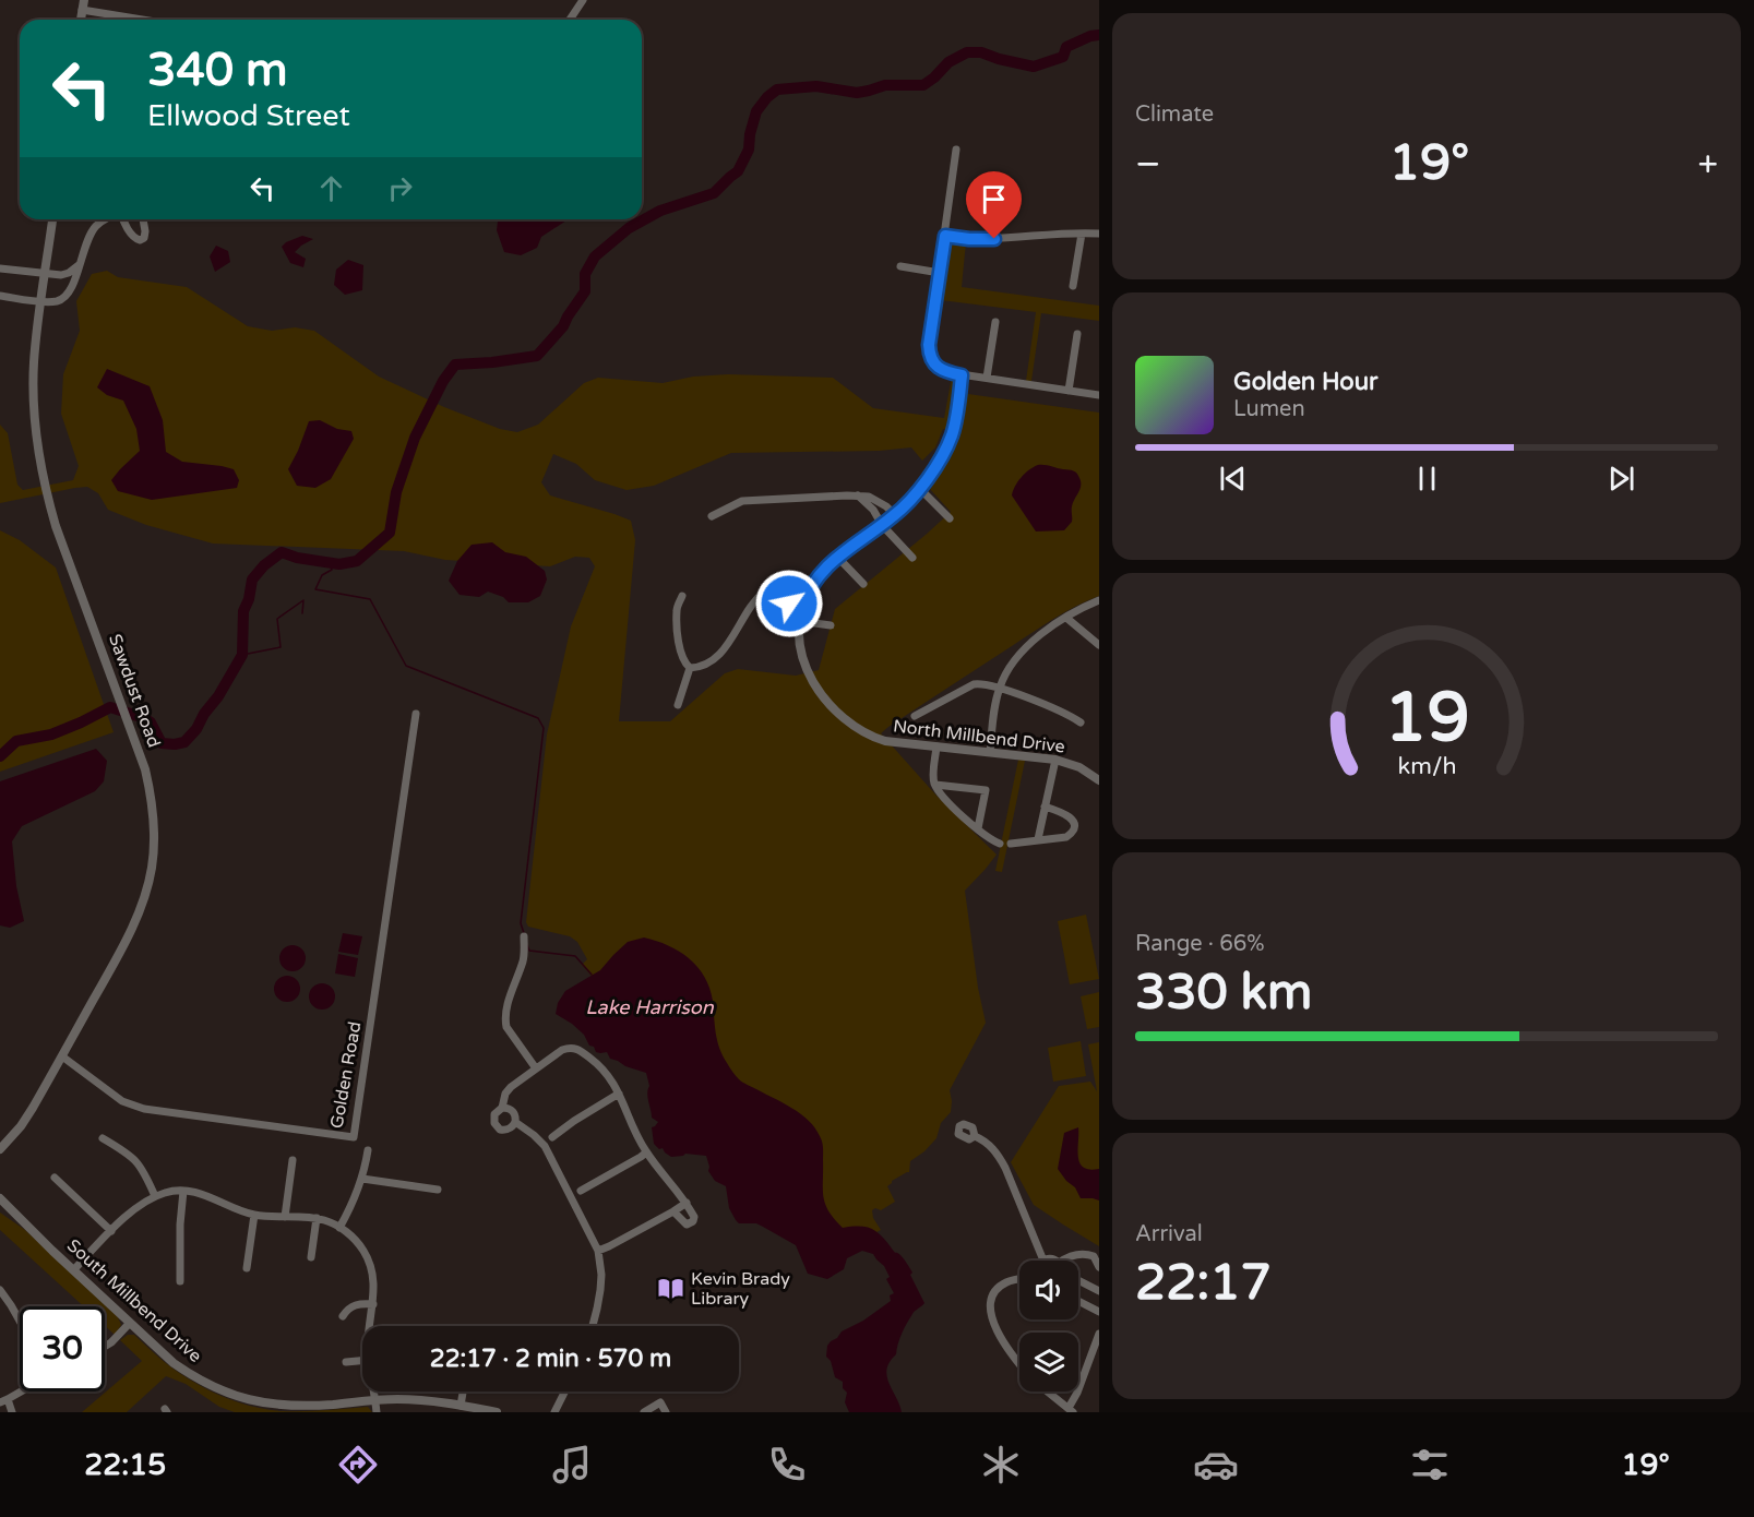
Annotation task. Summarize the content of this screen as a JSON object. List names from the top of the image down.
{
  "streets": {
    "street": [
      "Sawdust Road",
      "North Millbend Drive",
      "Golden Road",
      "South Millbend Drive"
    ]
  },
  "crossings": [
    ["Sawdust Road", "Golden Road"]
  ],
  "water": ["Lake Harrison"],
  "places": {
    "library": ["Kevin Brady Library"]
  },
  "page": {
    "tile": [
      "Climate",
      ["Range · 66%", "330 km"],
      ["Arrival", "22:17"]
    ],
    "turn": ["340 m", "Ellwood Street"],
    "heat": ["−", "19°", "+"],
    "song": ["Golden Hour", "Lumen"],
    "limit": "30",
    "trip": "22:17 · 2 min · 570 m",
    "tabs": ["22:15", "19°"],
    "gauge": ["19", "km/h"]
  }
}
